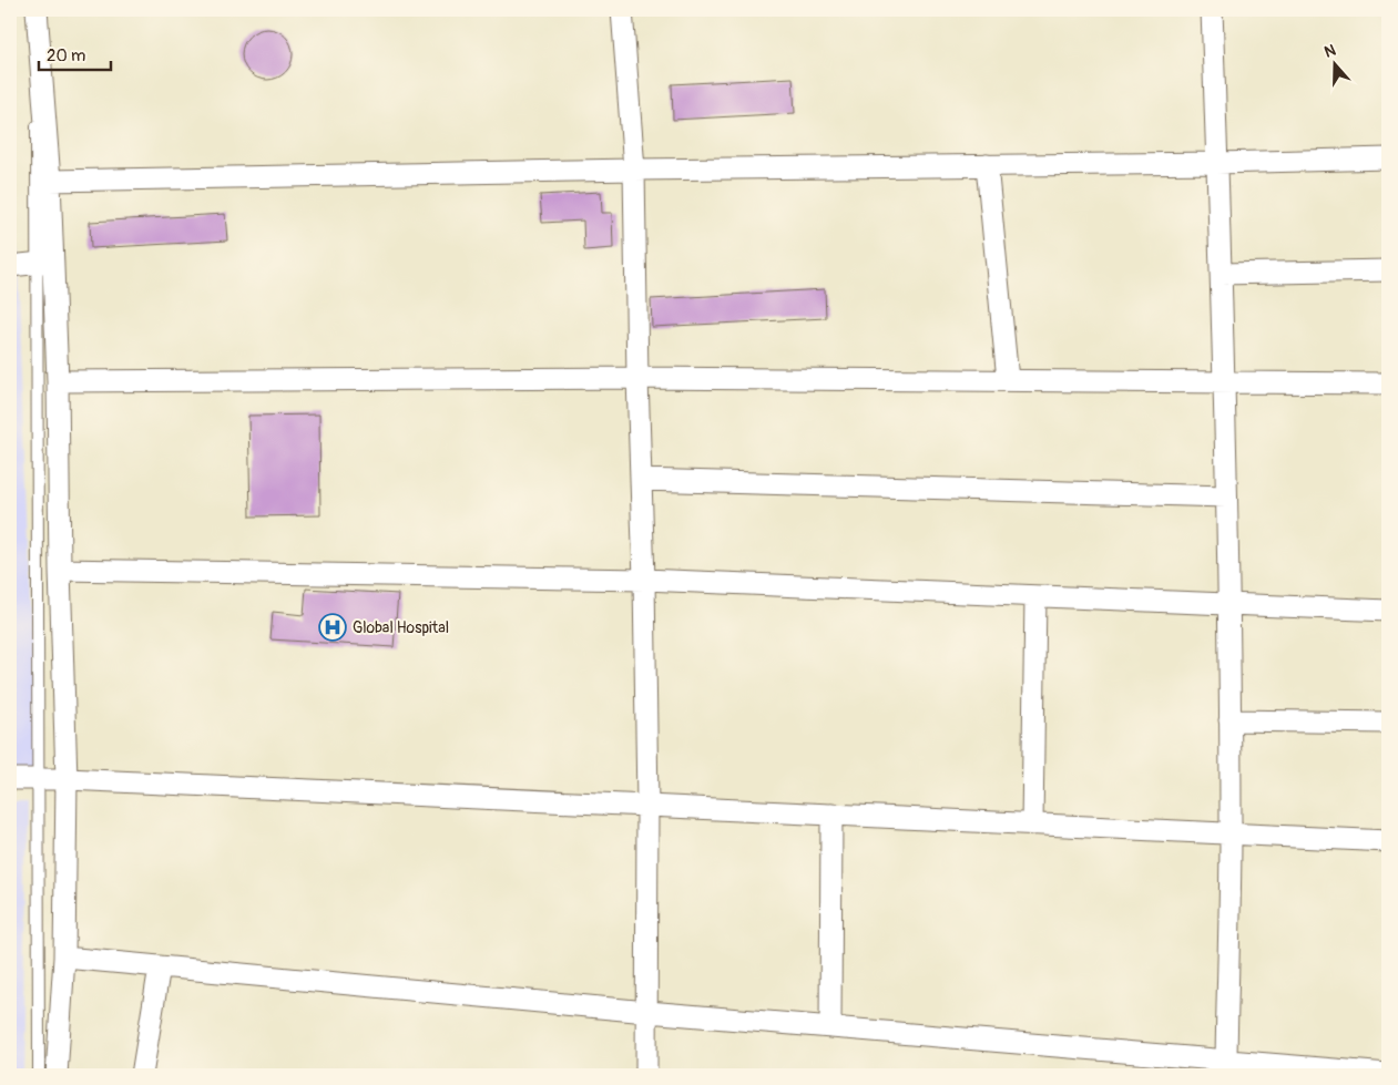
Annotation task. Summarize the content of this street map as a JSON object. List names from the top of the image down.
{
  "places": {
    "hospital": ["Global Hospital"]
  },
  "scale_bar": "20 m",
  "north": "top"
}
